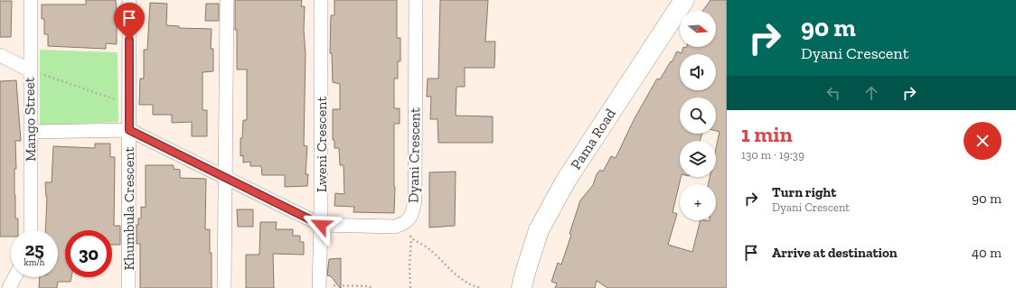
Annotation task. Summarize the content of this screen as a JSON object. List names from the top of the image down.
{
  "streets": {
    "street": [
      "Mango Street",
      "Pama Road",
      "Lweni Crescent",
      "Dyani Crescent",
      "Khumbula Crescent"
    ]
  },
  "crossings": [
    ["Lweni Crescent", "Dyani Crescent"]
  ],
  "north": "right",
  "page": {
    "turn": ["90 m", "Dyani Crescent"],
    "map_buttons": "+",
    "heading": ["1 min", "130 m · 19:39"],
    "list": [
      {
        "name": "Turn right",
        "note": "Dyani Crescent",
        "value": "90 m"
      },
      {
        "name": "Arrive at destination",
        "value": "40 m"
      }
    ],
    "speed": "25 km/h",
    "limit": "30"
  }
}
